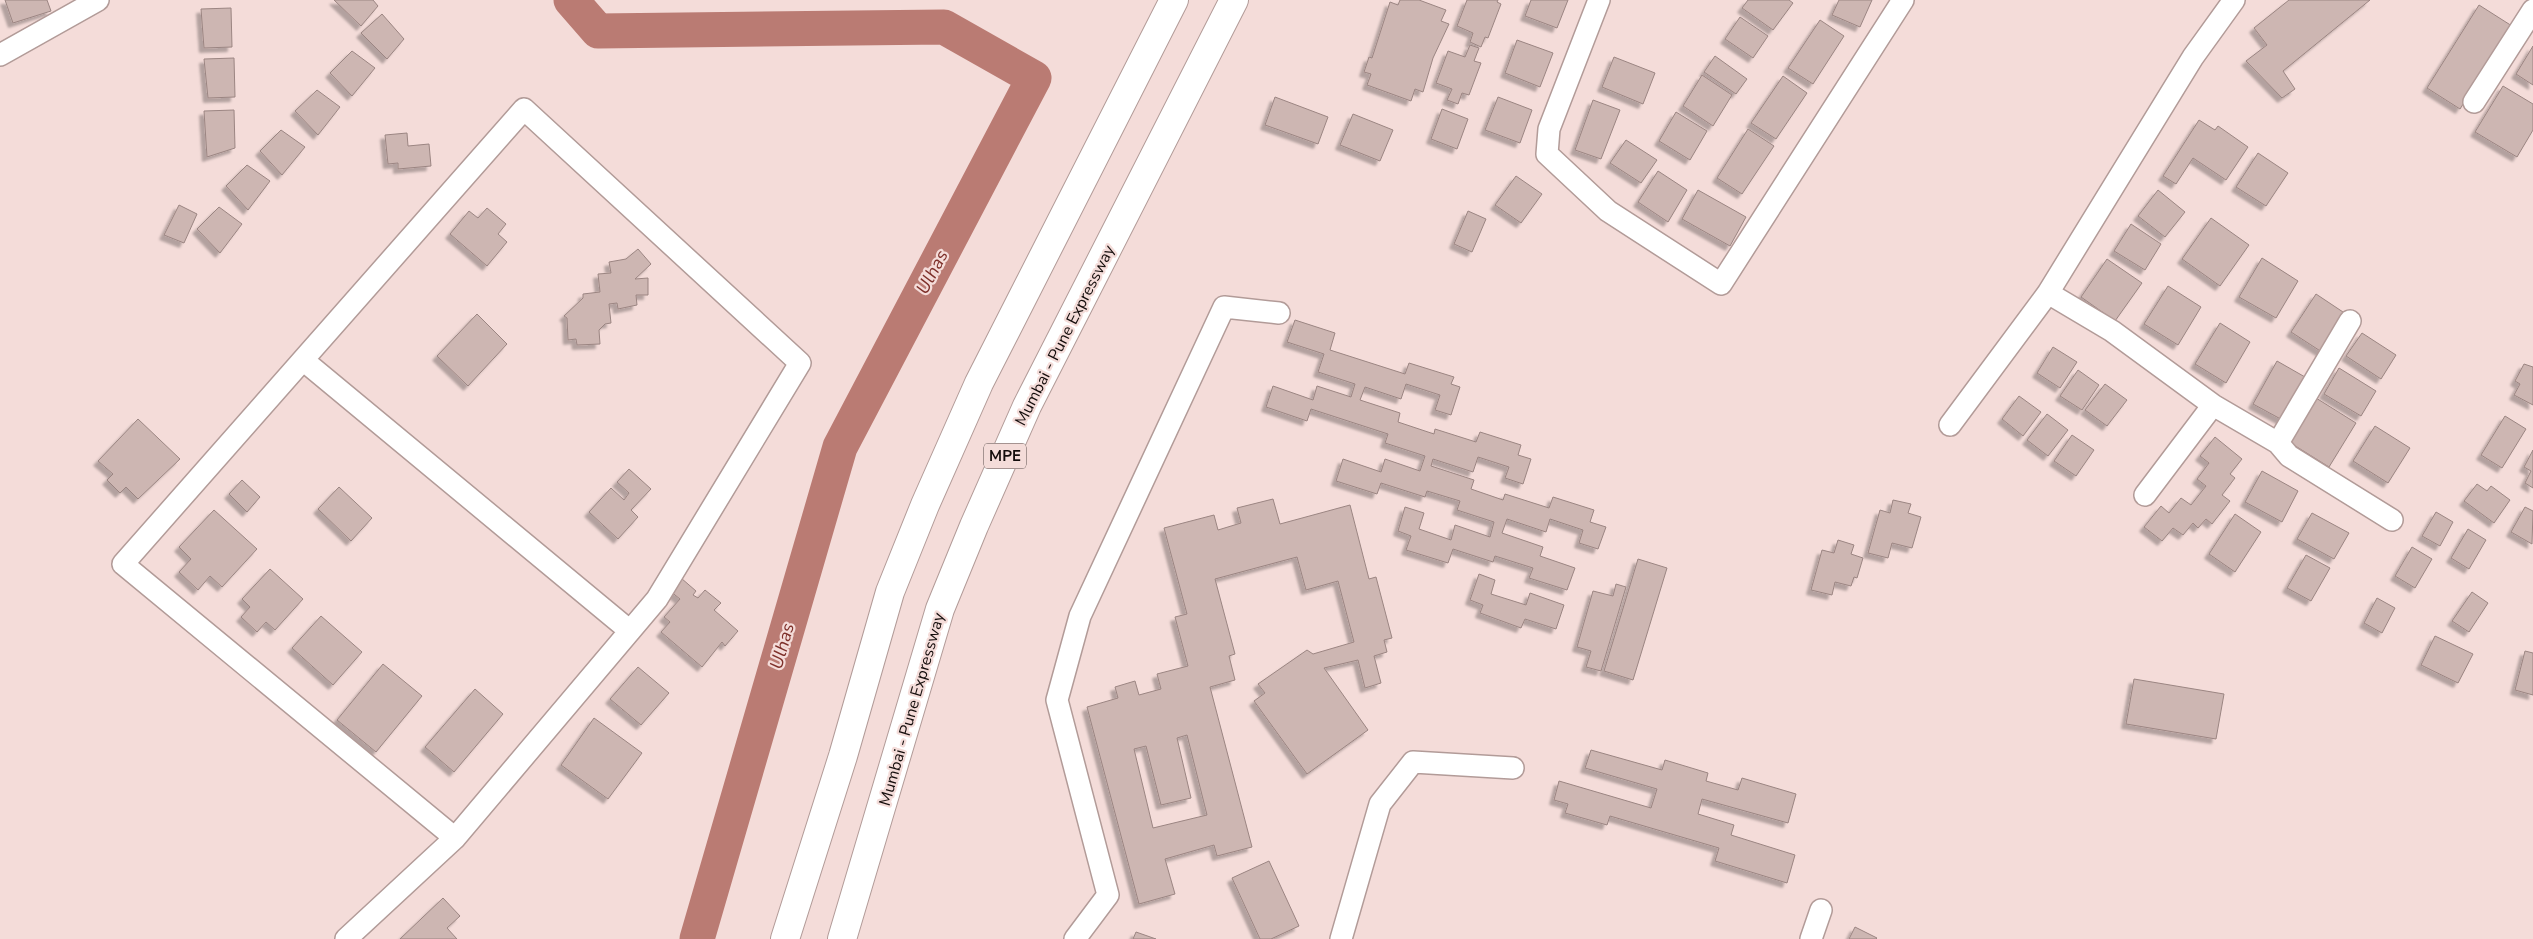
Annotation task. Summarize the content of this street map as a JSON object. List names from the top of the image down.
{
  "streets": {
    "highway": ["Mumbai - Pune Expressway", "MPE"]
  },
  "water": ["Ulhas"]
}
